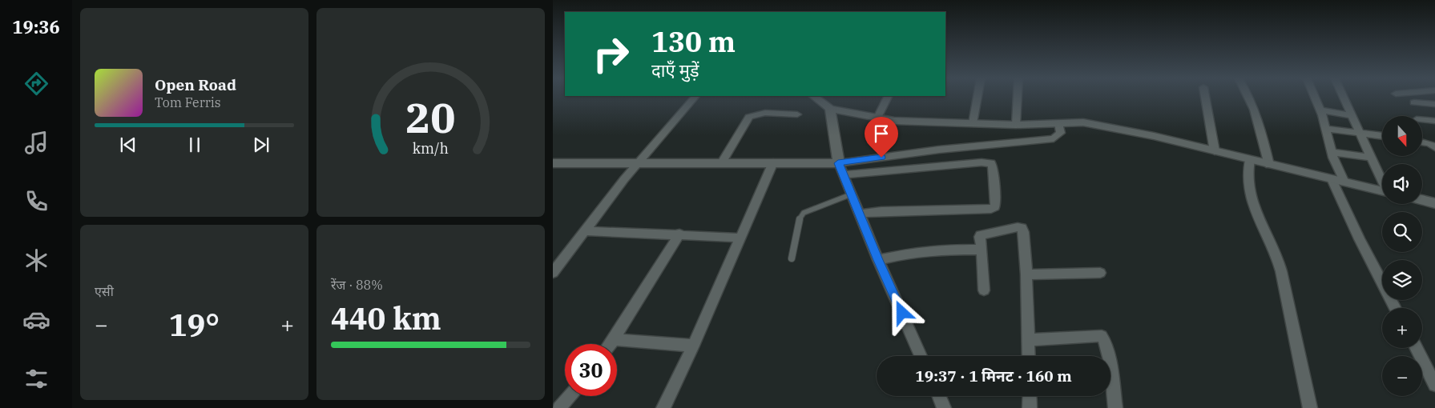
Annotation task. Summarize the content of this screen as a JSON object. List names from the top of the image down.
{
  "north": "bottom",
  "page": {
    "tabs": "19:36",
    "turn": ["130 m", "दाएँ मुड़ें"],
    "song": ["Open Road", "Tom Ferris"],
    "map_buttons": ["+", "−"],
    "tile": [
      "एसी",
      ["रेंज · 88%", "440 km"]
    ],
    "heat": ["−", "19°", "+"],
    "limit": "30",
    "trip": "19:37 · 1 मिनट · 160 m",
    "gauge": ["20", "km/h"]
  }
}
